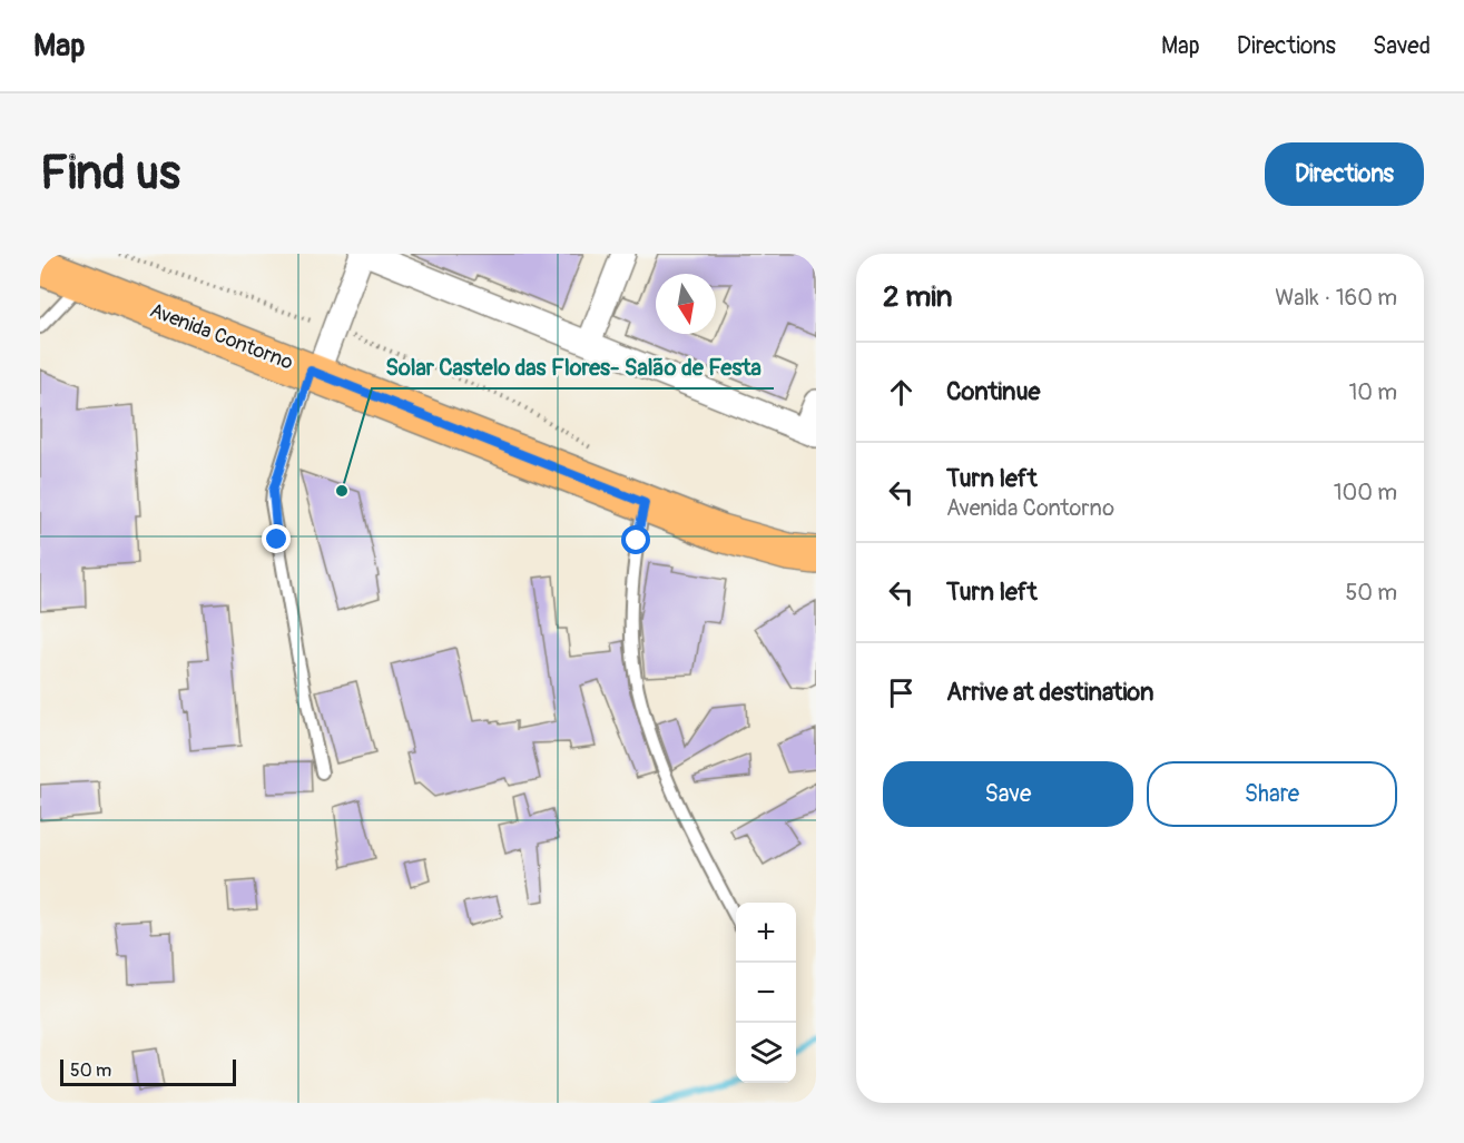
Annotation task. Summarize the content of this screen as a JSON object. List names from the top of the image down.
{
  "streets": {
    "main road": ["Avenida Contorno"]
  },
  "places": ["Solar Castelo das Flores- Salão de Festa"],
  "scale_bar": "50 m",
  "north": "bottom",
  "page": {
    "header": "Map",
    "nav": ["Map", "Directions", "Saved"],
    "buttons": [
      "Directions",
      ["Save", "Share"]
    ],
    "title": "Find us",
    "heading": ["2 min", "Walk · 160 m"],
    "list": [
      ["Continue", "10 m"],
      ["Turn left", "Avenida Contorno", "100 m"],
      ["Turn left", "50 m"],
      "Arrive at destination"
    ],
    "map_buttons": ["+", "−"],
    "scale": "50 m"
  }
}
